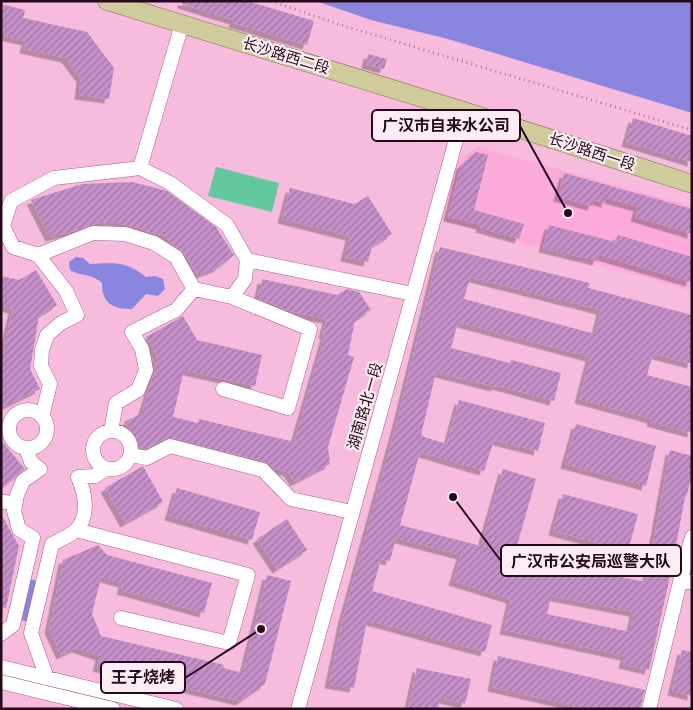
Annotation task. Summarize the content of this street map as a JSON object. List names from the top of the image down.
{
  "streets": {
    "main road": ["长沙路西二段", "长沙路西一段"],
    "street": ["湖南路北一段"]
  },
  "crossings": [
    ["长沙路西二段", "长沙路西一段"],
    ["长沙路西二段", "湖南路北一段"],
    ["长沙路西一段", "湖南路北一段"]
  ],
  "places": ["广汉市自来水公司", "广汉市公安局巡警大队", "王子烧烤"]
}
